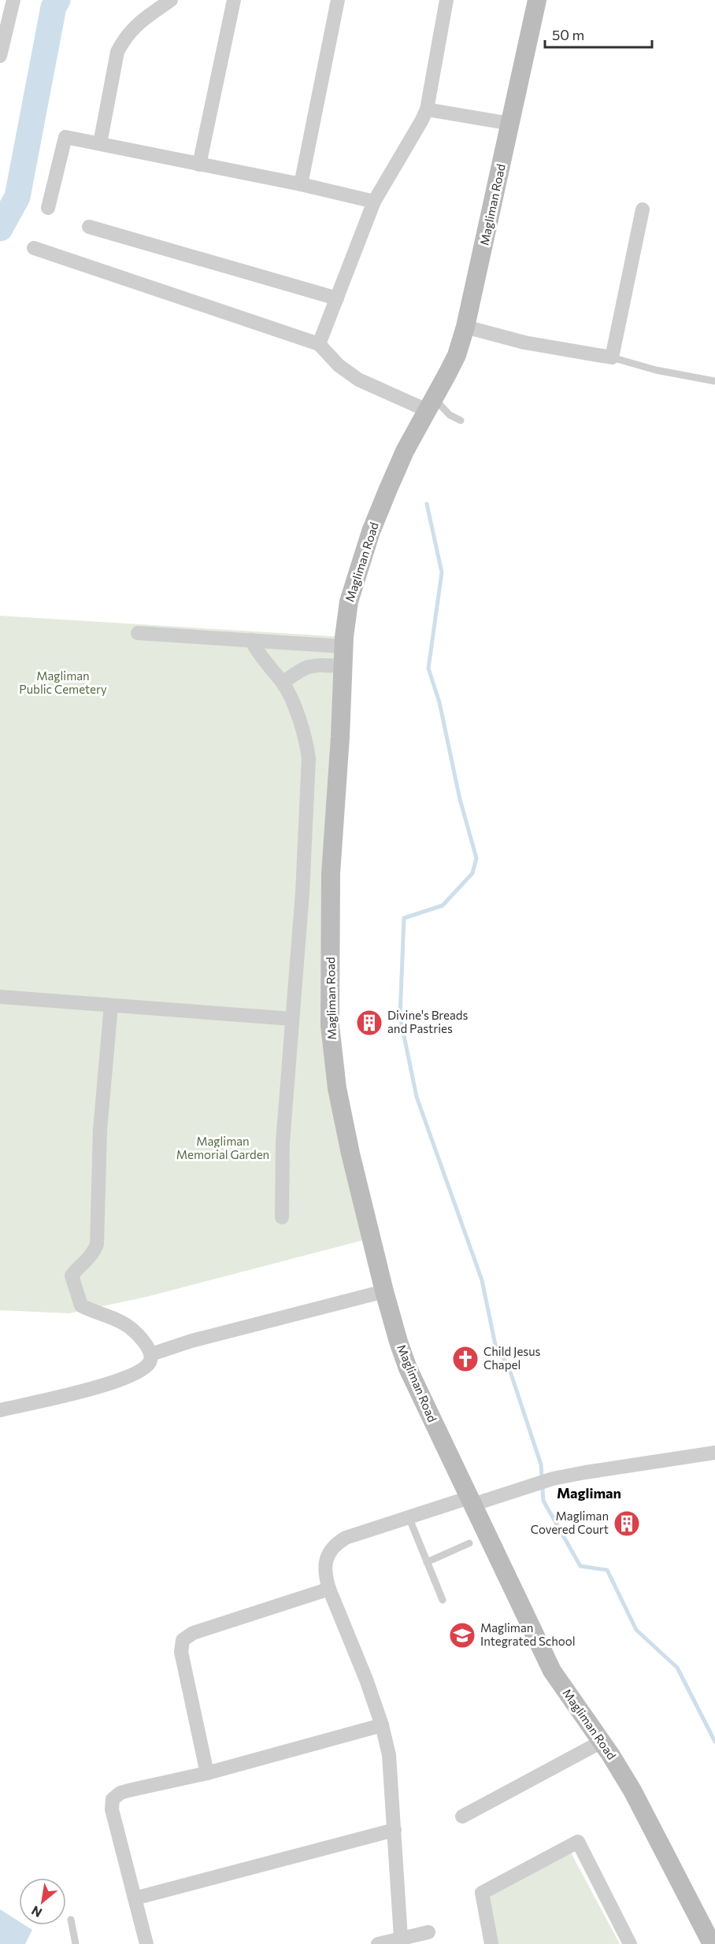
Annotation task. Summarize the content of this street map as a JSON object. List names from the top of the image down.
{
  "streets": {
    "street": ["Magliman Road"]
  },
  "districts": ["Magliman"],
  "parks": ["Magliman Public Cemetery", "Magliman Memorial Garden"],
  "places": {
    "building": ["Divine's Breads and Pastries", "Magliman Covered Court"],
    "church": ["Child Jesus Chapel"],
    "school or university": ["Magliman Integrated School"]
  },
  "scale_bar": "50 m",
  "north": "bottom left"
}
